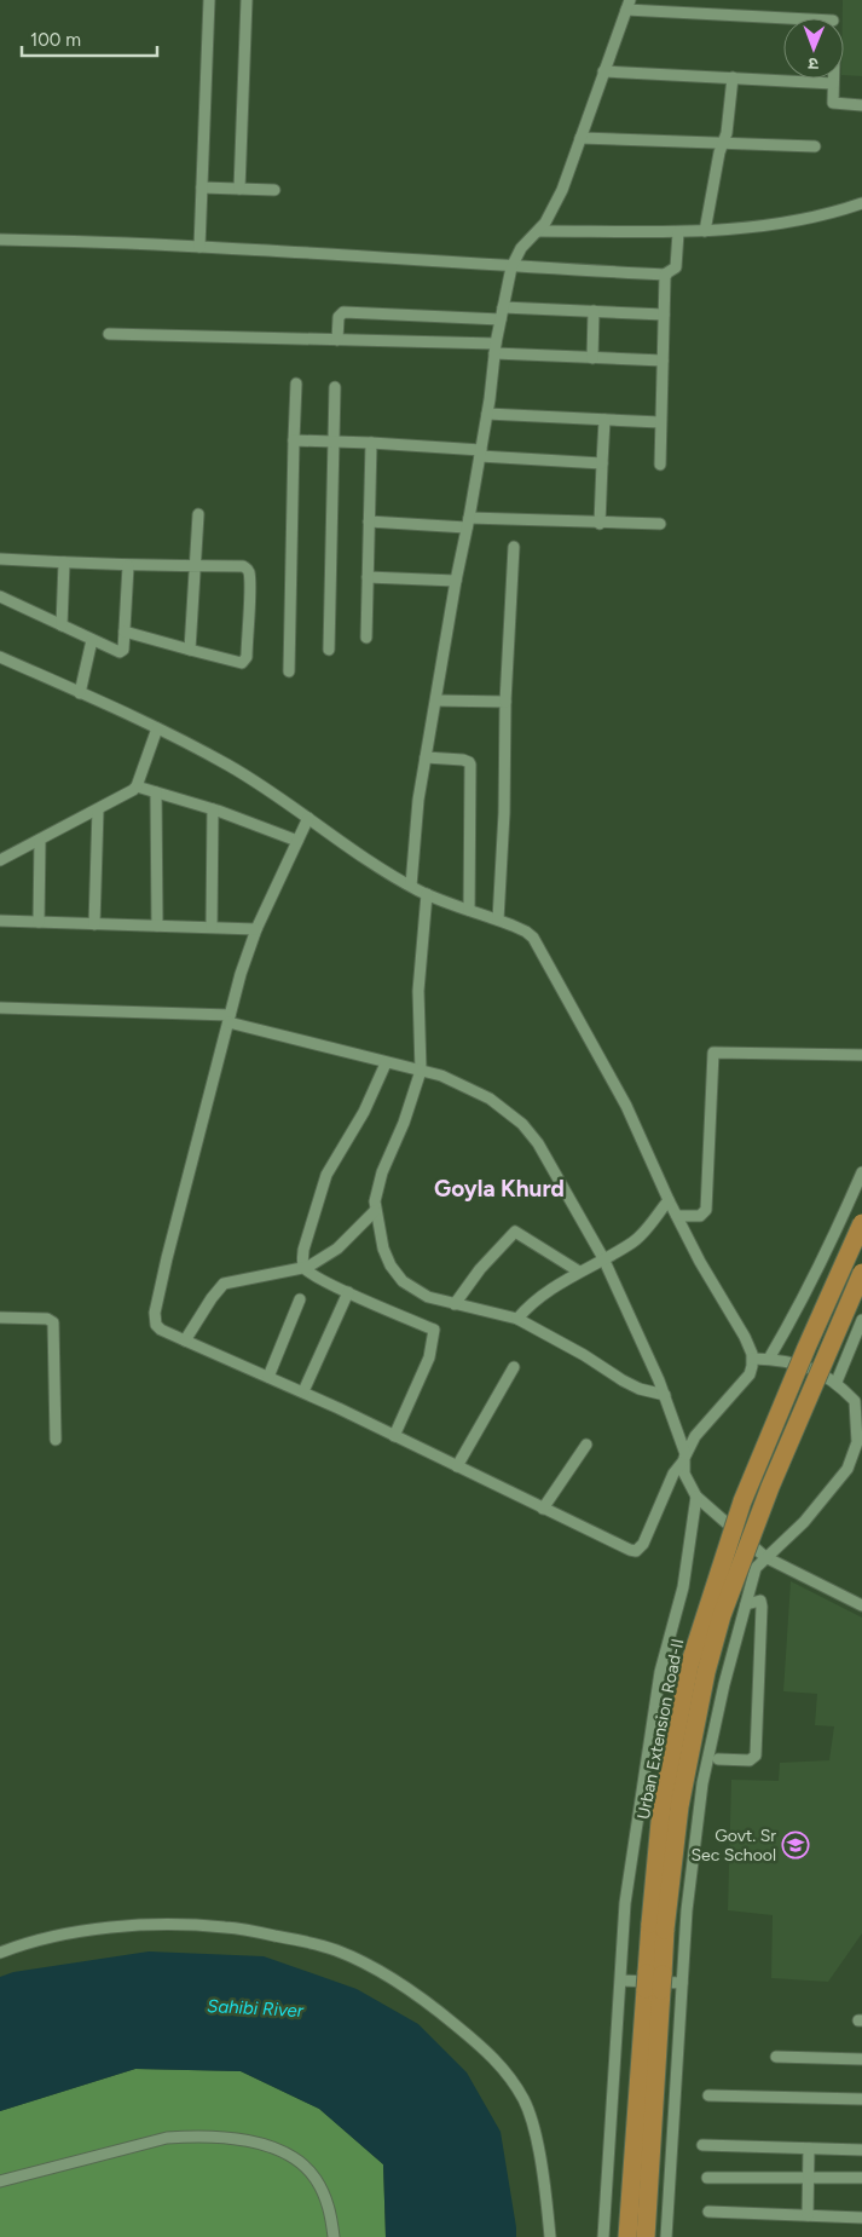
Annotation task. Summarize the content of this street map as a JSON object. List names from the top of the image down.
{
  "streets": {
    "highway": ["Urban Extension Road-II"]
  },
  "districts": ["Goyla Khurd"],
  "water": ["Sahibi River"],
  "places": {
    "school or university": ["Govt. Sr Sec School"]
  },
  "scale_bar": "100 m",
  "north": "bottom"
}
